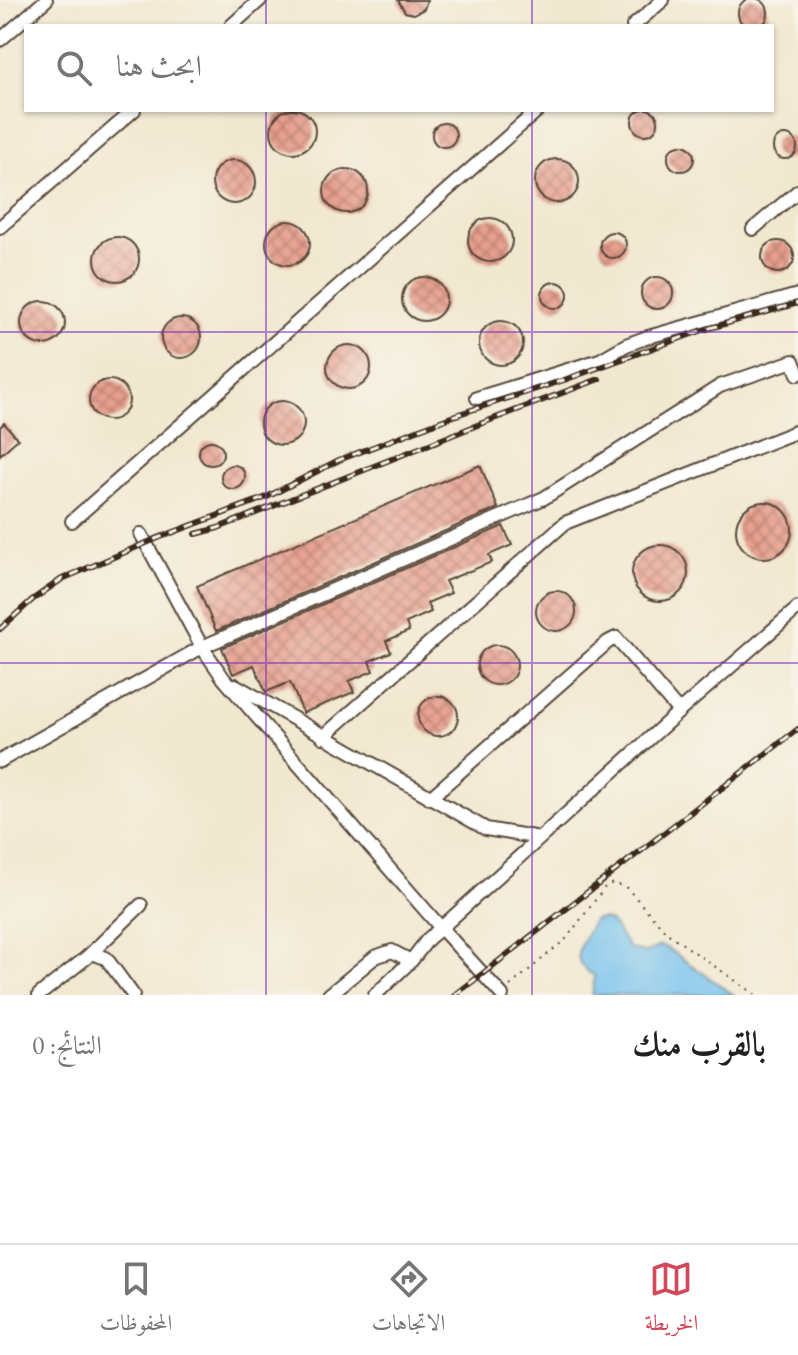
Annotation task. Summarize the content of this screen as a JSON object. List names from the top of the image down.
{
  "page": {
    "search": "ابحث هنا",
    "heading": ["بالقرب منك", "النتائج: 0"],
    "nav": ["الخريطة", "الاتجاهات", "المحفوظات"]
  }
}
